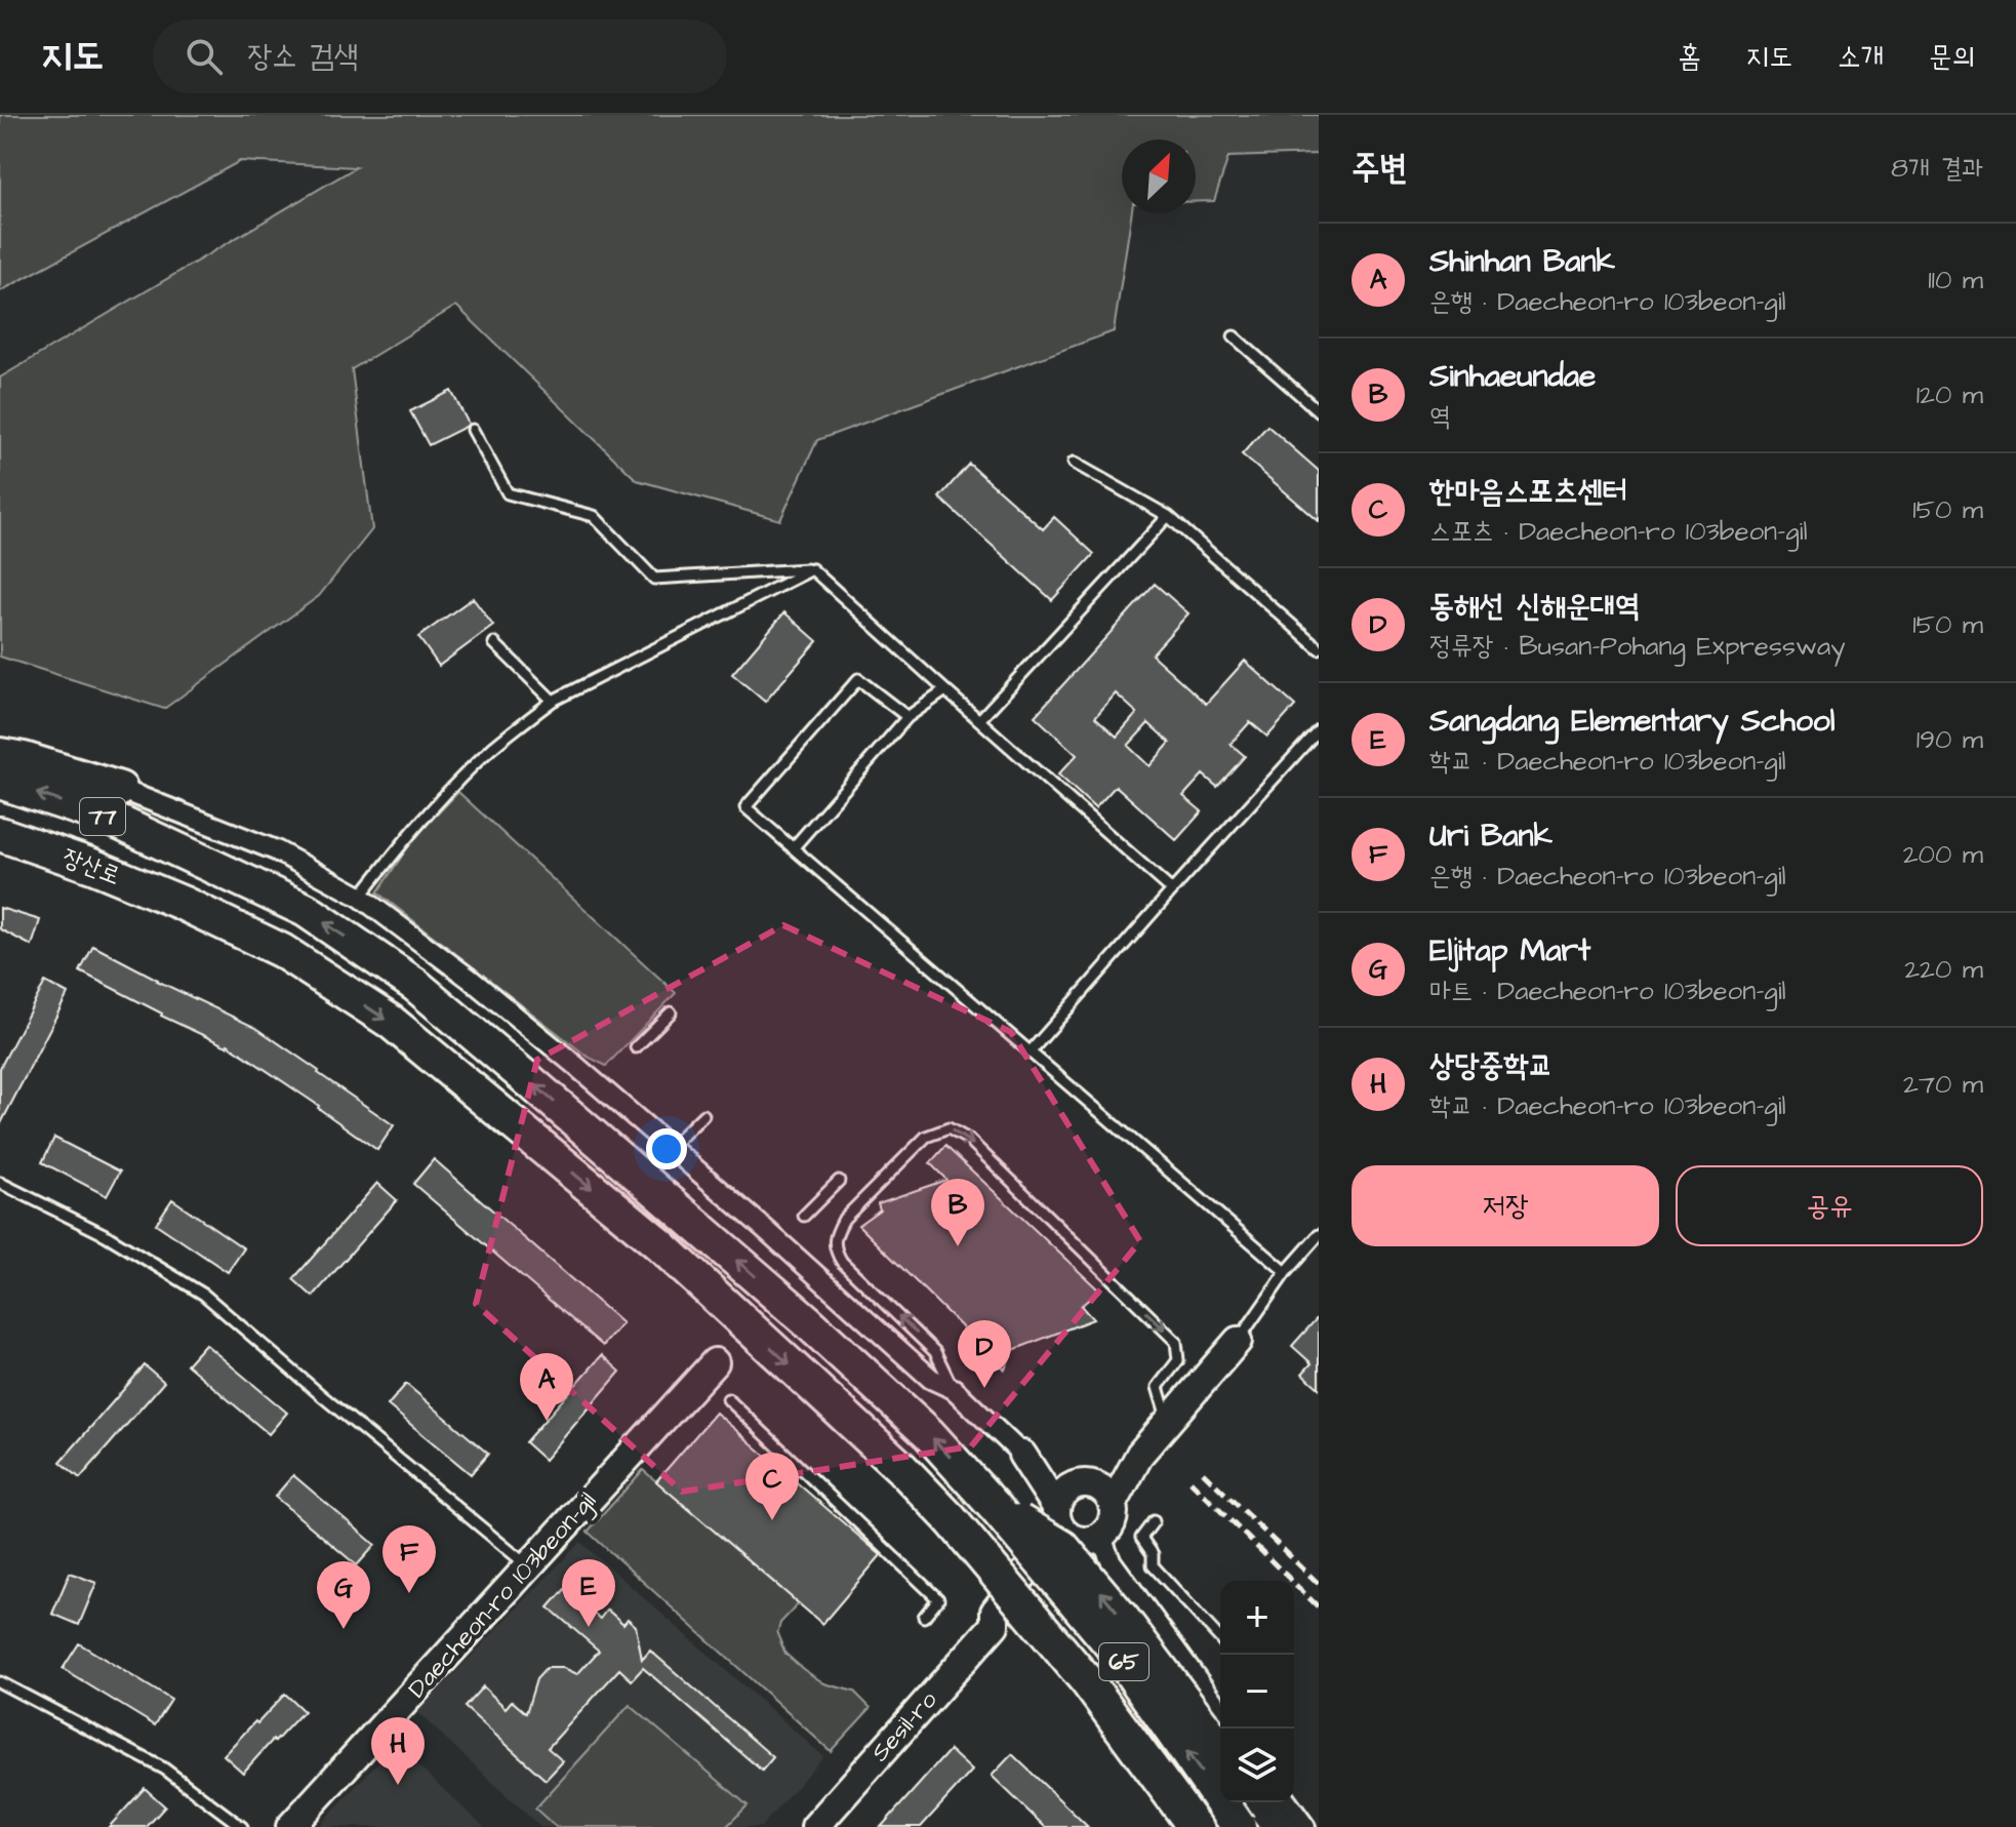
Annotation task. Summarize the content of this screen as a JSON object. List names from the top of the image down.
{
  "streets": {
    "highway": ["77", "장산로", "65"],
    "street": ["Daecheon-ro 103beon-gil", "Sesil-ro"]
  },
  "crossings": [
    ["장산로", "65"]
  ],
  "north": "top right",
  "page": {
    "header": "지도",
    "search": "장소 검색",
    "nav": [
      "홈",
      "지도",
      "소개",
      "문의"
    ],
    "heading": ["주변", "8개 결과"],
    "list": [
      {
        "mark": "A",
        "name": "Shinhan Bank",
        "note": "은행 · Daecheon-ro 103beon-gil",
        "value": "110 m"
      },
      {
        "mark": "B",
        "name": "Sinhaeundae",
        "note": "역",
        "value": "120 m"
      },
      {
        "mark": "C",
        "name": "한마음스포츠센터",
        "note": "스포츠 · Daecheon-ro 103beon-gil",
        "value": "150 m"
      },
      {
        "mark": "D",
        "name": "동해선 신해운대역",
        "note": "정류장 · Busan-Pohang Expressway",
        "value": "150 m"
      },
      {
        "mark": "E",
        "name": "Sangdang Elementary School",
        "note": "학교 · Daecheon-ro 103beon-gil",
        "value": "190 m"
      },
      {
        "mark": "F",
        "name": "Uri Bank",
        "note": "은행 · Daecheon-ro 103beon-gil",
        "value": "200 m"
      },
      {
        "mark": "G",
        "name": "Eljitap Mart",
        "note": "마트 · Daecheon-ro 103beon-gil",
        "value": "220 m"
      },
      {
        "mark": "H",
        "name": "상당중학교",
        "note": "학교 · Daecheon-ro 103beon-gil",
        "value": "270 m"
      }
    ],
    "buttons": ["저장", "공유"],
    "pins": [
      "B",
      "D",
      "A",
      "C",
      "F",
      "E",
      "G",
      "H"
    ],
    "map_buttons": ["+", "−"]
  }
}
